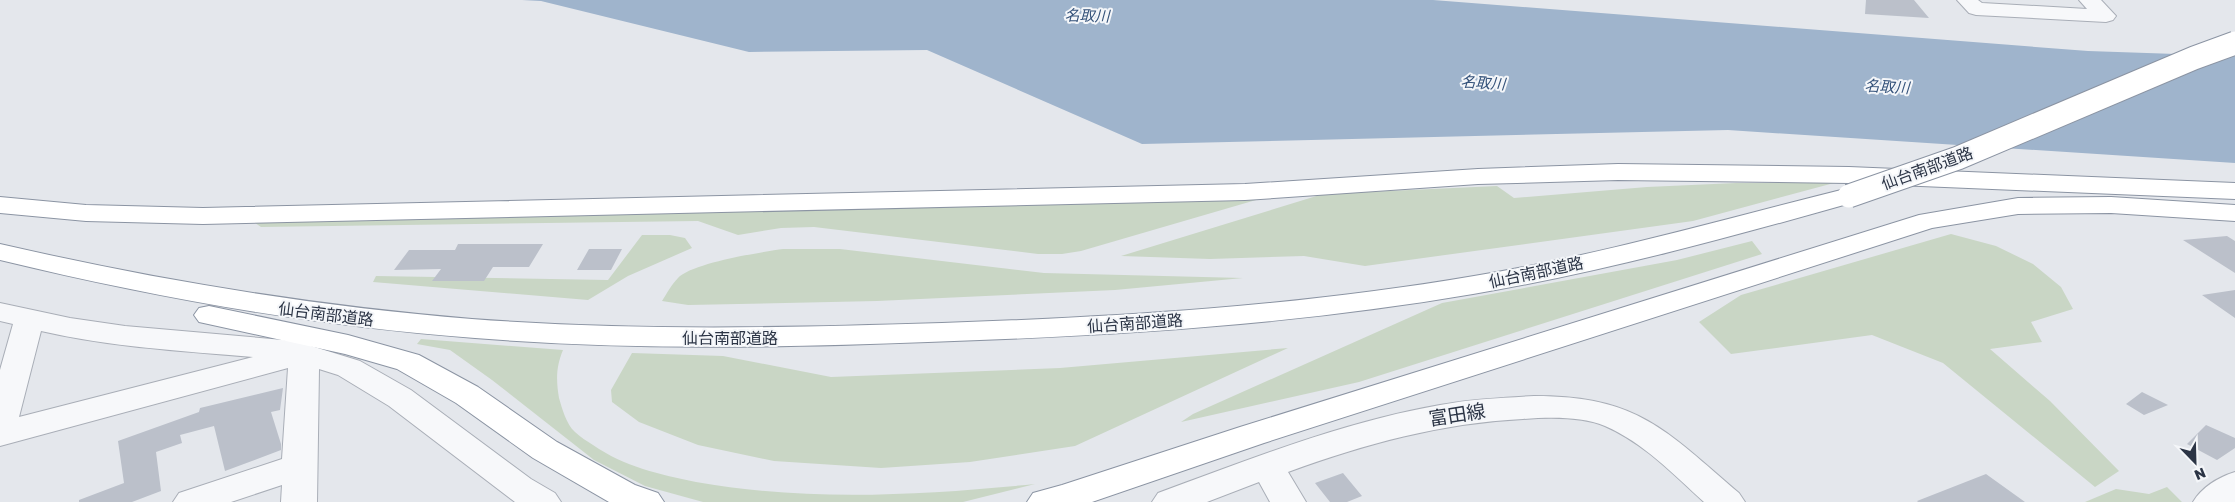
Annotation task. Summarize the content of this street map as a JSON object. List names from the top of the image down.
{
  "streets": {
    "highway": ["仙台南部道路"],
    "street": ["富田線"]
  },
  "water": ["名取川"],
  "north": "bottom right"
}
